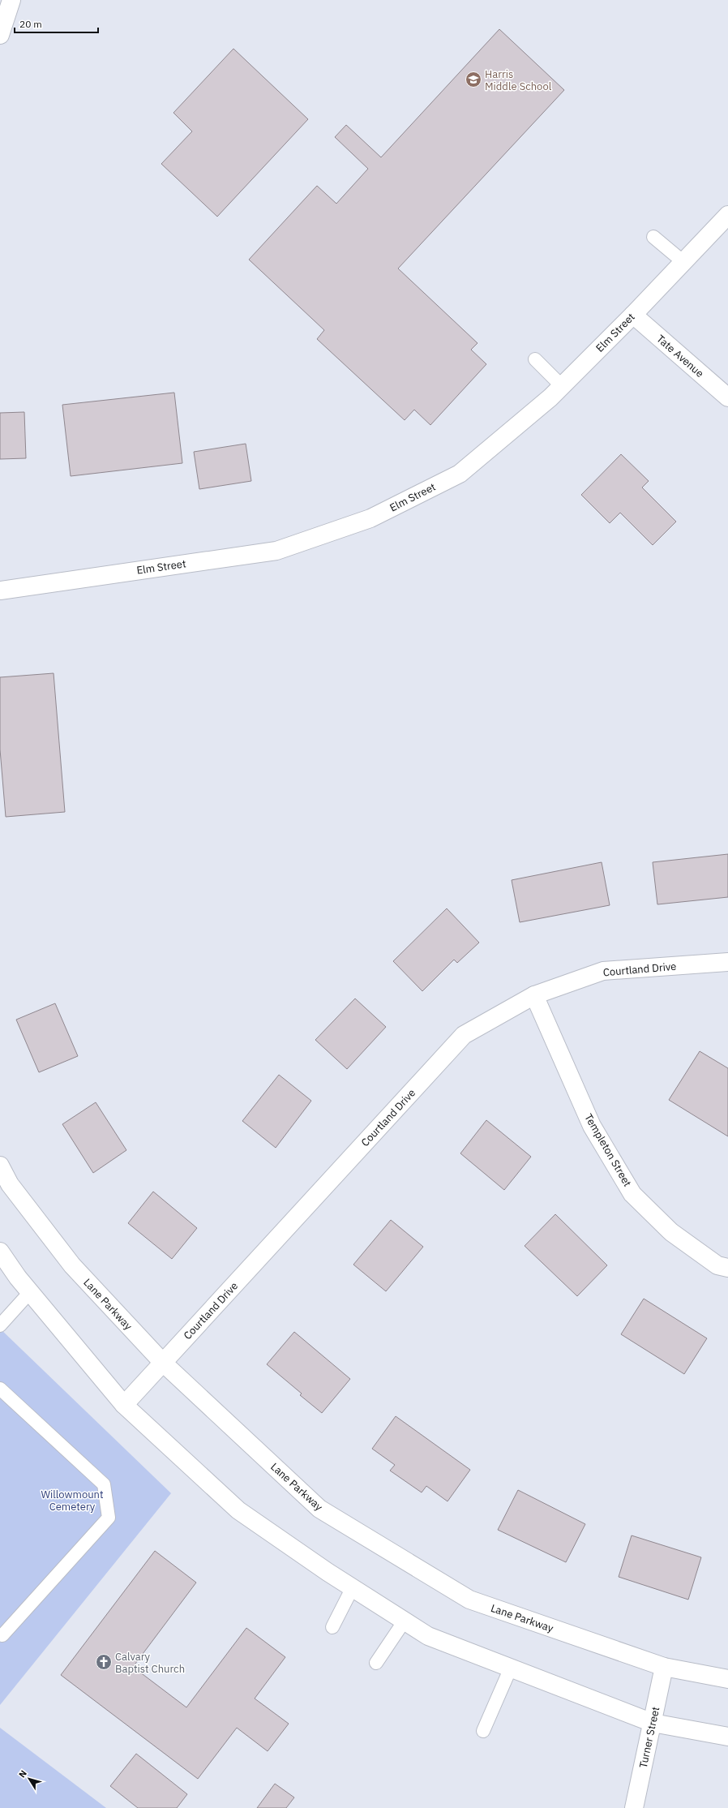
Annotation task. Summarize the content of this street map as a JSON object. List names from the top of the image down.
{
  "streets": {
    "main road": [
      "Elm Street",
      "Tate Avenue",
      "Courtland Drive",
      "Templeton Street",
      "Lane Parkway",
      "Turner Street"
    ]
  },
  "crossings": [
    ["Elm Street", "Tate Avenue"],
    ["Courtland Drive", "Templeton Street"],
    ["Courtland Drive", "Lane Parkway"],
    ["Lane Parkway", "Turner Street"]
  ],
  "parks": ["Willowmount Cemetery"],
  "places": {
    "school or university": ["Harris Middle School"],
    "church": ["Calvary Baptist Church"]
  },
  "scale_bar": "20 m",
  "north": "top left"
}
